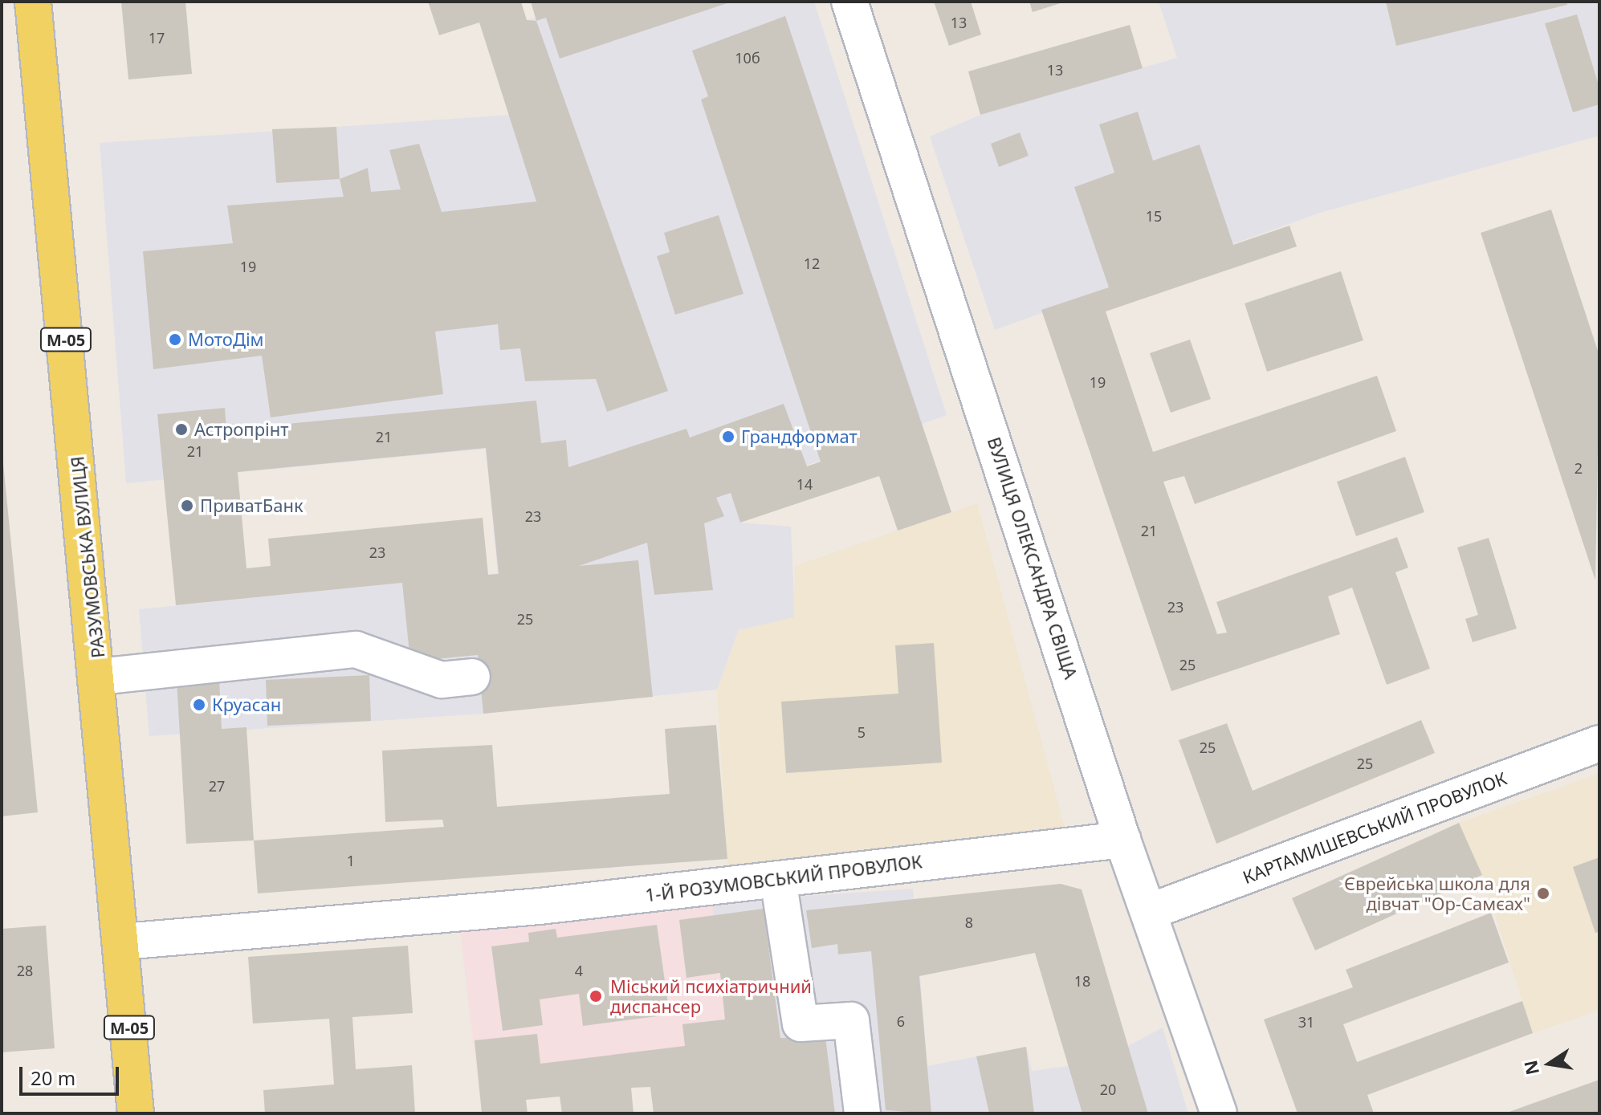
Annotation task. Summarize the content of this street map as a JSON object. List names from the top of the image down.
{
  "streets": {
    "main road": ["М-05", "РАЗУМОВСЬКА ВУЛИЦЯ"],
    "street": ["ВУЛИЦЯ ОЛЕКСАНДРА СВІЩА", "КАРТАМИШЕВСЬКИЙ ПРОВУЛОК", "1-Й РОЗУМОВСЬКИЙ ПРОВУЛОК"]
  },
  "crossings": [
    ["РАЗУМОВСЬКА ВУЛИЦЯ", "1-Й РОЗУМОВСЬКИЙ ПРОВУЛОК"],
    ["ВУЛИЦЯ ОЛЕКСАНДРА СВІЩА", "КАРТАМИШЕВСЬКИЙ ПРОВУЛОК"],
    ["ВУЛИЦЯ ОЛЕКСАНДРА СВІЩА", "1-Й РОЗУМОВСЬКИЙ ПРОВУЛОК"]
  ],
  "places": [
    "МотоДім",
    "Астропрінт",
    "Грандформат",
    "ПриватБанк",
    "Круасан",
    "Єврейська школа для дівчат \"Ор-Самєах\"",
    "Міський психіатричний диспансер"
  ],
  "house_numbers": [
    "13",
    "17",
    "10б",
    "13",
    "15",
    "12",
    "19",
    "19",
    "21",
    "21",
    "2",
    "14",
    "23",
    "21",
    "23",
    "23",
    "25",
    "25",
    "5",
    "25",
    "25",
    "27",
    "1",
    "8",
    "28",
    "4",
    "18",
    "6",
    "31",
    "20"
  ],
  "scale_bar": "20 m",
  "north": "left"
}
